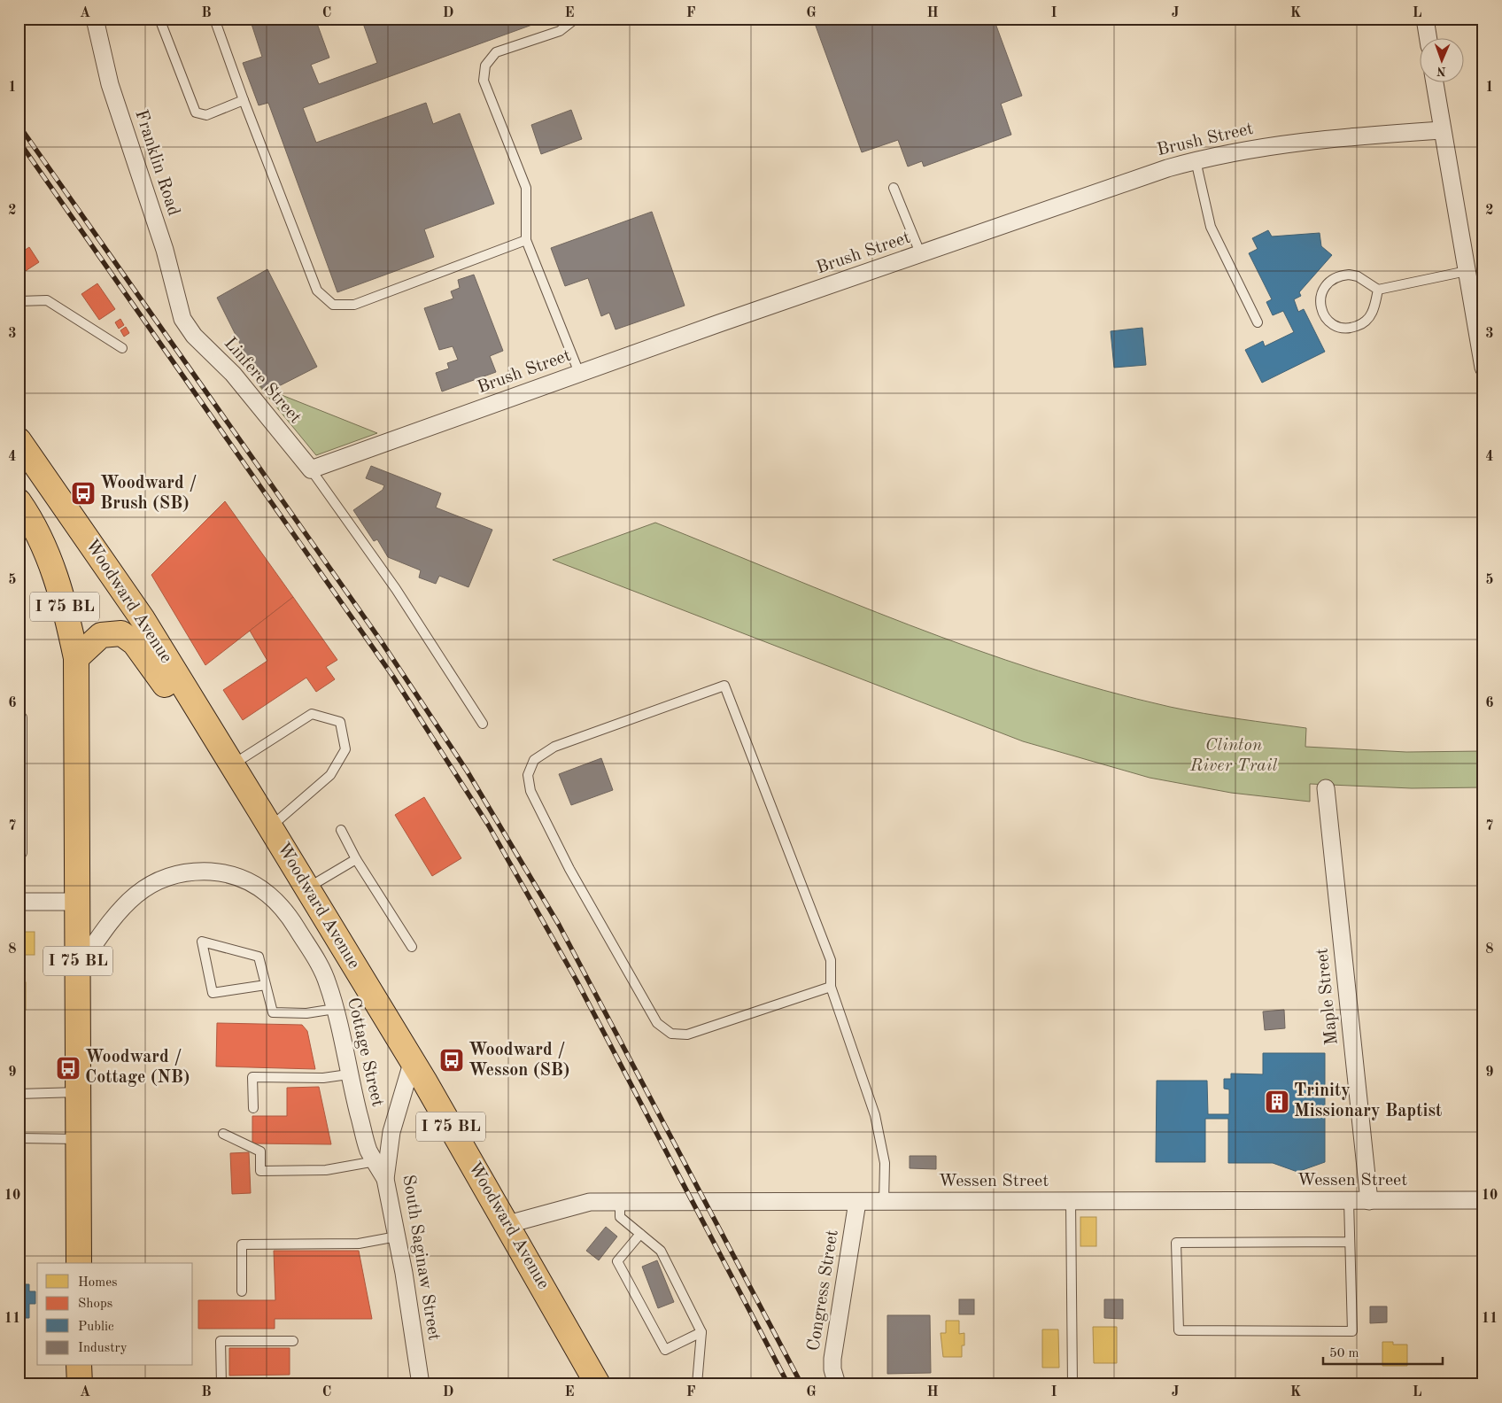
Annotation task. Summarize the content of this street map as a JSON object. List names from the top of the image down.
{
  "streets": {
    "main road": ["Woodward Avenue", "I 75 BL"],
    "street": [
      "Brush Street",
      "Franklin Road",
      "Linfere Street",
      "Maple Street",
      "Cottage Street",
      "Wessen Street",
      "South Saginaw Street",
      "Congress Street"
    ]
  },
  "crossings": [
    ["Brush Street", "Linfere Street"],
    ["Franklin Road", "Linfere Street"],
    ["Woodward Avenue", "Wessen Street"],
    ["Woodward Avenue", "South Saginaw Street"],
    ["I 75 BL", "Cottage Street"],
    ["Maple Street", "Wessen Street"],
    ["Cottage Street", "South Saginaw Street"],
    ["Wessen Street", "Congress Street"]
  ],
  "parks": ["Clinton River Trail"],
  "places": {
    "bus stop": ["Woodward / Brush (SB)", "Woodward / Wesson (SB)", "Woodward / Cottage (NB)"],
    "building": ["Trinity Missionary Baptist"]
  },
  "legend": [
    "Homes",
    "Shops",
    "Public",
    "Industry"
  ],
  "scale_bar": "50 m",
  "north": "bottom",
  "grid": {
    "columns": [
      "A",
      "B",
      "C",
      "D",
      "E",
      "F",
      "G",
      "H",
      "I",
      "J",
      "K",
      "L"
    ],
    "rows": [
      "1",
      "2",
      "3",
      "4",
      "5",
      "6",
      "7",
      "8",
      "9",
      "10",
      "11"
    ]
  }
}
